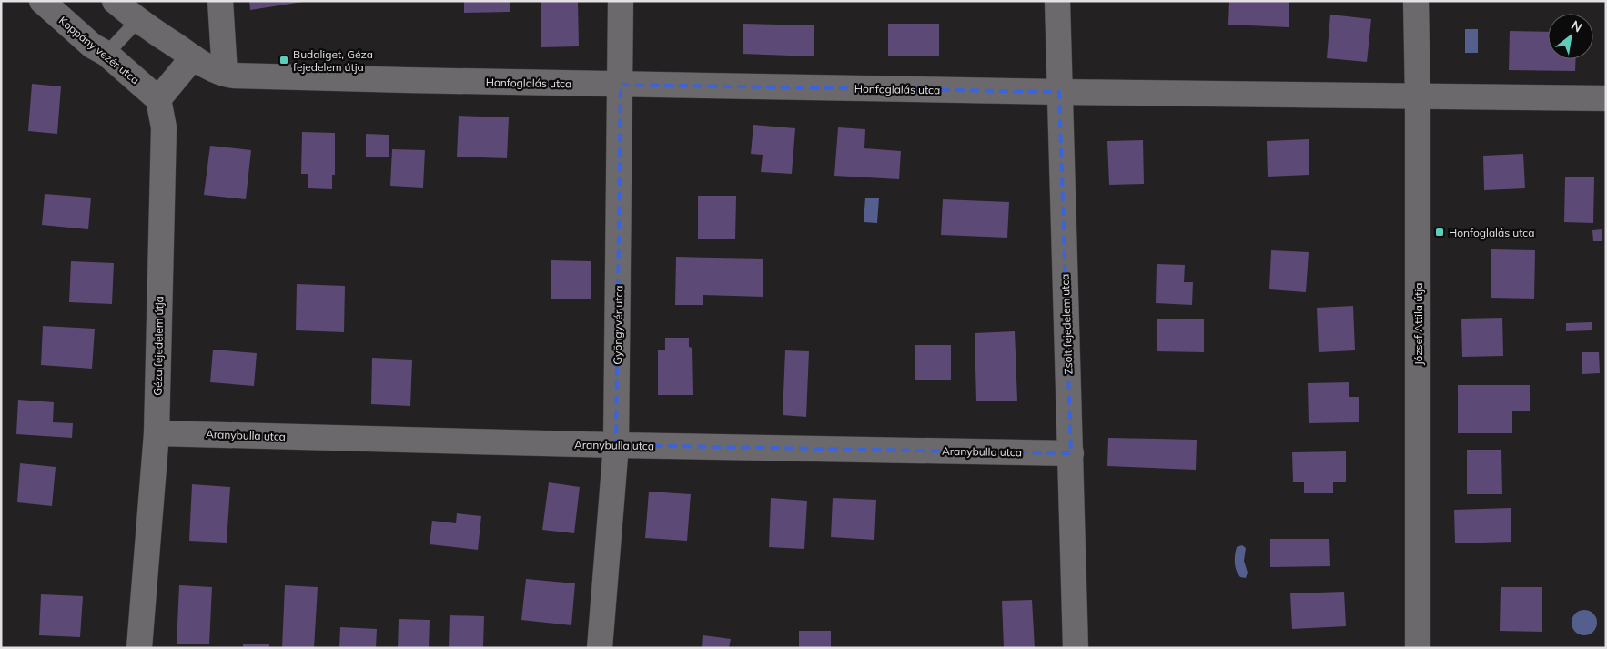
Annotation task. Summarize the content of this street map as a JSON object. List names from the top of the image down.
{
  "streets": {
    "street": [
      "Koppány vezér utca",
      "Honfoglalás utca",
      "Zsolt fejedelem utca",
      "József Attila útja",
      "Gyöngyvér utca",
      "Géza fejedelem útja",
      "Aranybulla utca"
    ]
  },
  "crossings": [
    ["Koppány vezér utca", "Géza fejedelem útja"],
    ["Honfoglalás utca", "Zsolt fejedelem utca"],
    ["Honfoglalás utca", "József Attila útja"],
    ["Honfoglalás utca", "Gyöngyvér utca"],
    ["Zsolt fejedelem utca", "Aranybulla utca"],
    ["Gyöngyvér utca", "Aranybulla utca"],
    ["Géza fejedelem útja", "Aranybulla utca"]
  ],
  "places": {
    "transit": ["Budaliget, Géza fejedelem útja", "Honfoglalás utca"]
  },
  "north": "top right"
}
